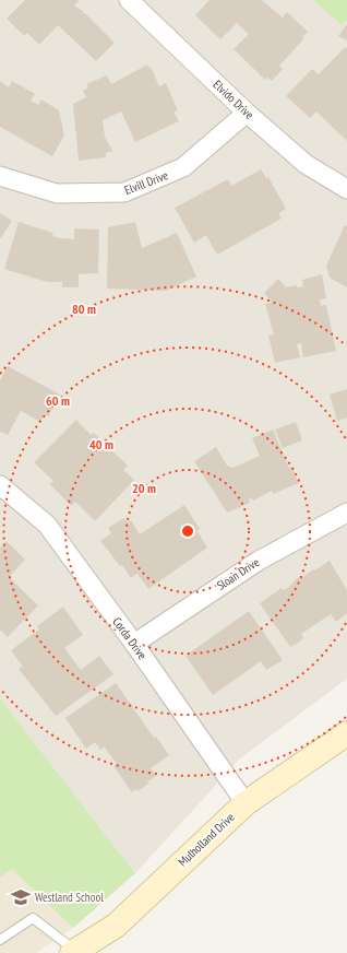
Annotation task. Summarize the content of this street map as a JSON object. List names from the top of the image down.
{
  "streets": {
    "main road": ["Mulholland Drive"],
    "street": [
      "Elvido Drive",
      "Elvill Drive",
      "Sloan Drive",
      "Corda Drive"
    ]
  },
  "crossings": [
    ["Elvido Drive", "Elvill Drive"],
    ["Sloan Drive", "Corda Drive"],
    ["Corda Drive", "Mulholland Drive"]
  ],
  "places": {
    "school or university": ["Westland School"]
  },
  "rings": [
    "80 m",
    "60 m",
    "40 m",
    "20 m"
  ]
}
